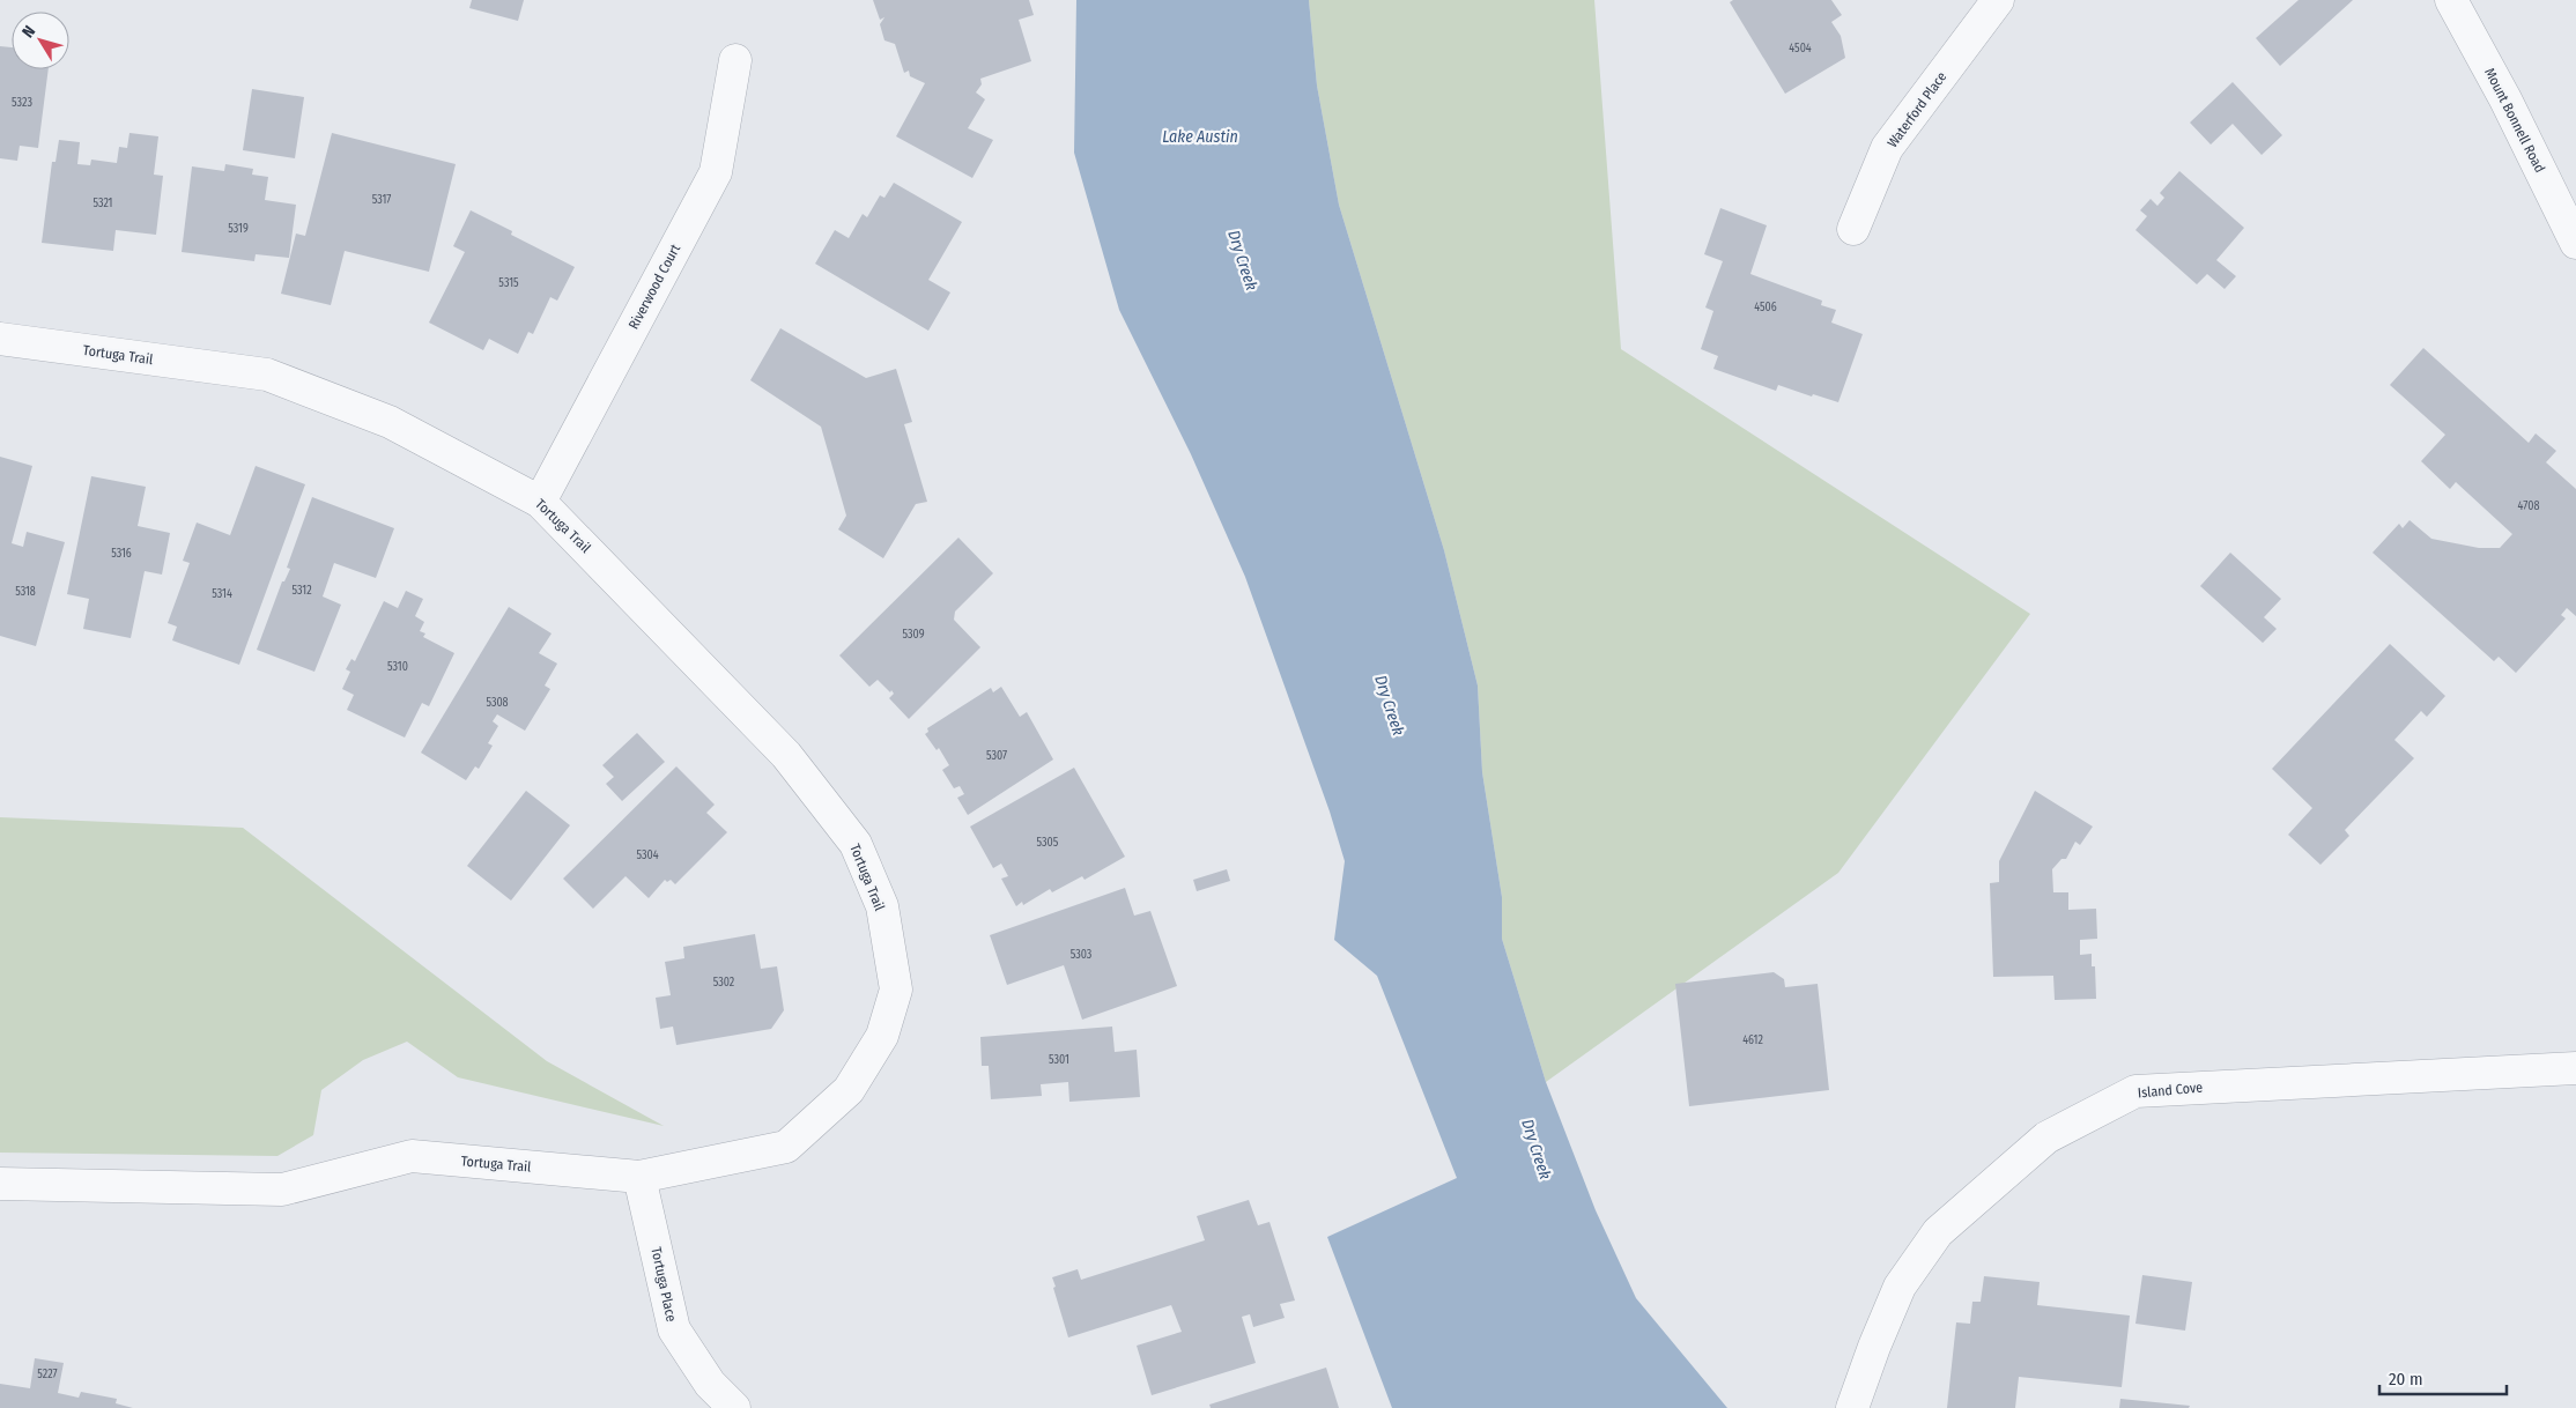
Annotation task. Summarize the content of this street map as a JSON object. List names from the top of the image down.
{
  "streets": {
    "street": [
      "Waterford Place",
      "Mount Bonnell Road",
      "Riverwood Court",
      "Tortuga Trail",
      "Island Cove",
      "Tortuga Place"
    ]
  },
  "crossings": [
    ["Riverwood Court", "Tortuga Trail"],
    ["Tortuga Trail", "Tortuga Place"]
  ],
  "water": ["Lake Austin", "Dry Creek"],
  "house_numbers": [
    "4504",
    "5323",
    "5317",
    "5321",
    "5319",
    "5315",
    "4506",
    "4708",
    "5316",
    "5312",
    "5318",
    "5314",
    "5309",
    "5310",
    "5308",
    "5307",
    "5305",
    "5304",
    "5303",
    "5302",
    "4612",
    "5301",
    "5227"
  ],
  "scale_bar": "20 m",
  "north": "top left"
}
